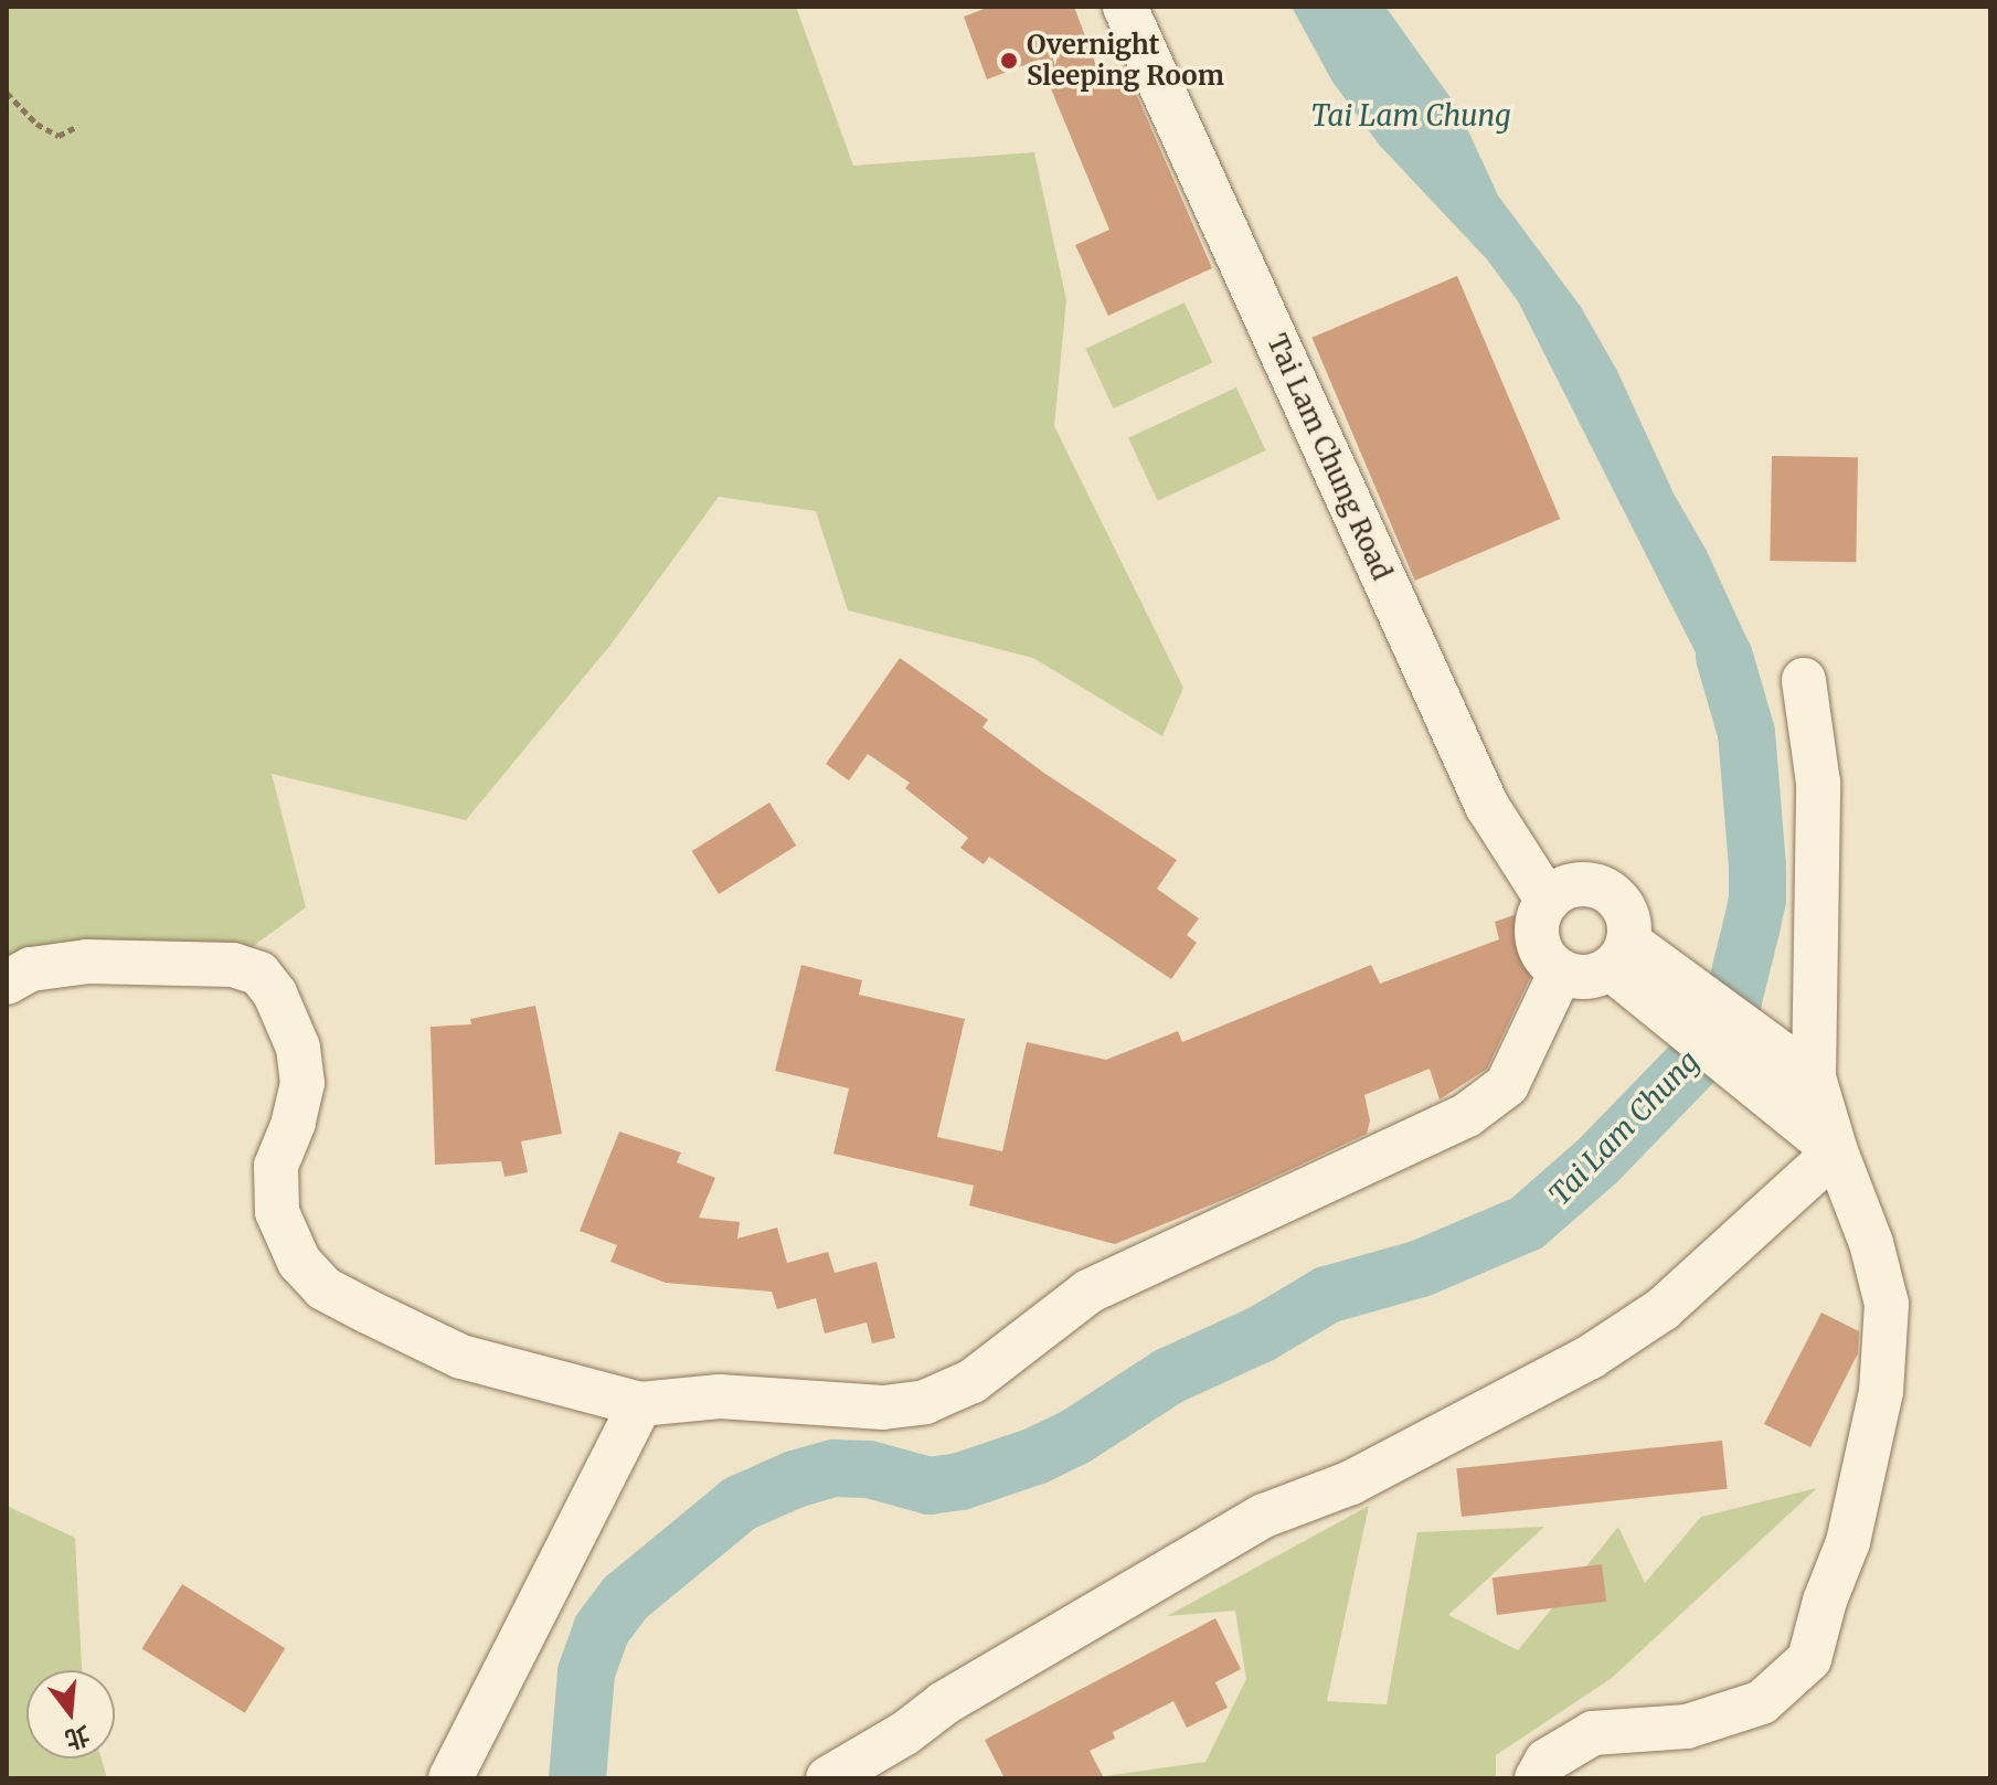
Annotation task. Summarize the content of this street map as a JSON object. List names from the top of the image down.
{
  "streets": {
    "lane": ["Tai Lam Chung Road"]
  },
  "water": ["Tai Lam Chung"],
  "places": ["Overnight Sleeping Room"],
  "north": "bottom"
}
